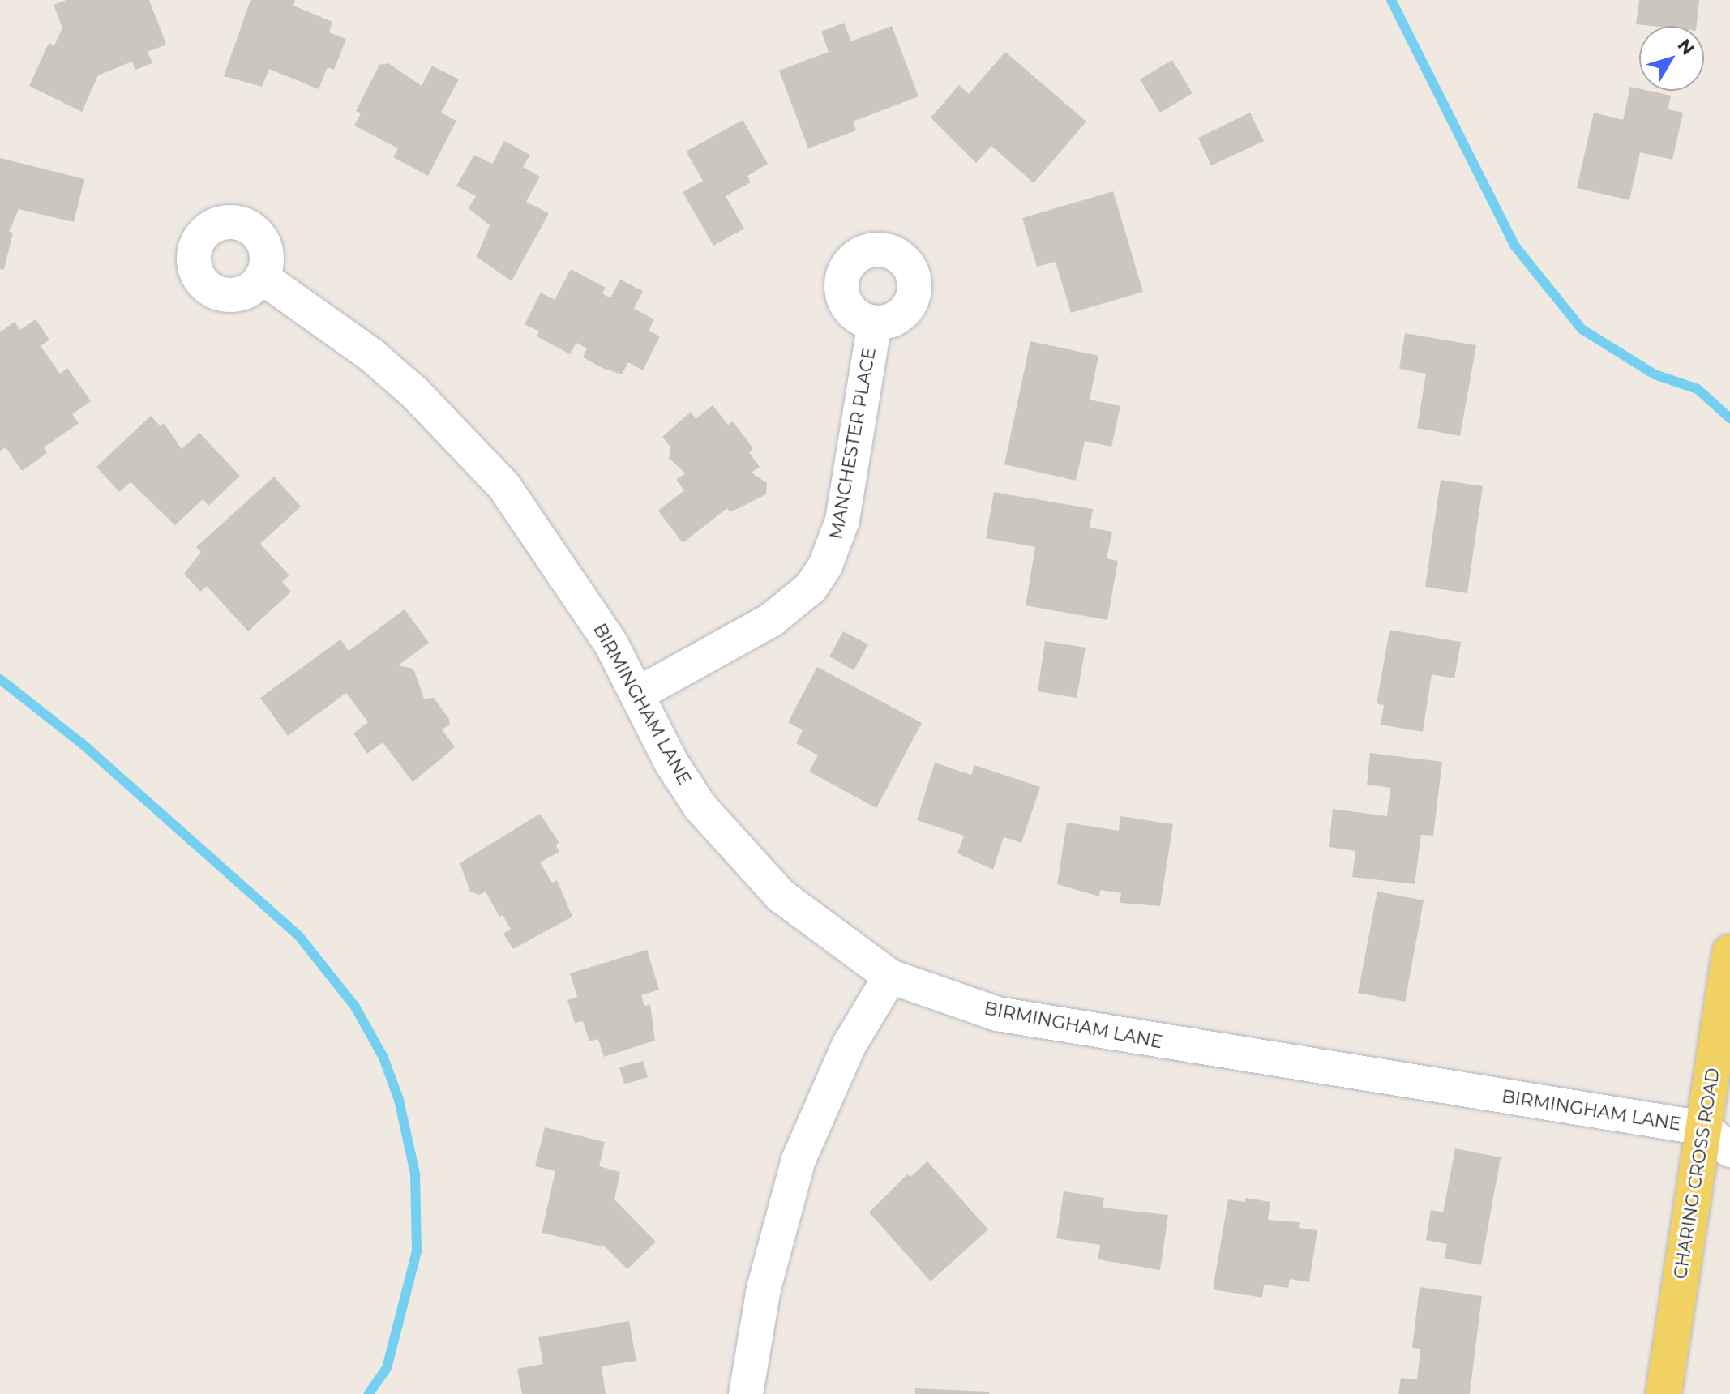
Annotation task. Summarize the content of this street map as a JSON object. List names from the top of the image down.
{
  "streets": {
    "main road": ["CHARING CROSS ROAD"],
    "street": ["MANCHESTER PLACE", "BIRMINGHAM LANE"]
  },
  "crossings": [
    ["MANCHESTER PLACE", "BIRMINGHAM LANE"],
    ["BIRMINGHAM LANE", "CHARING CROSS ROAD"]
  ],
  "north": "top right"
}
